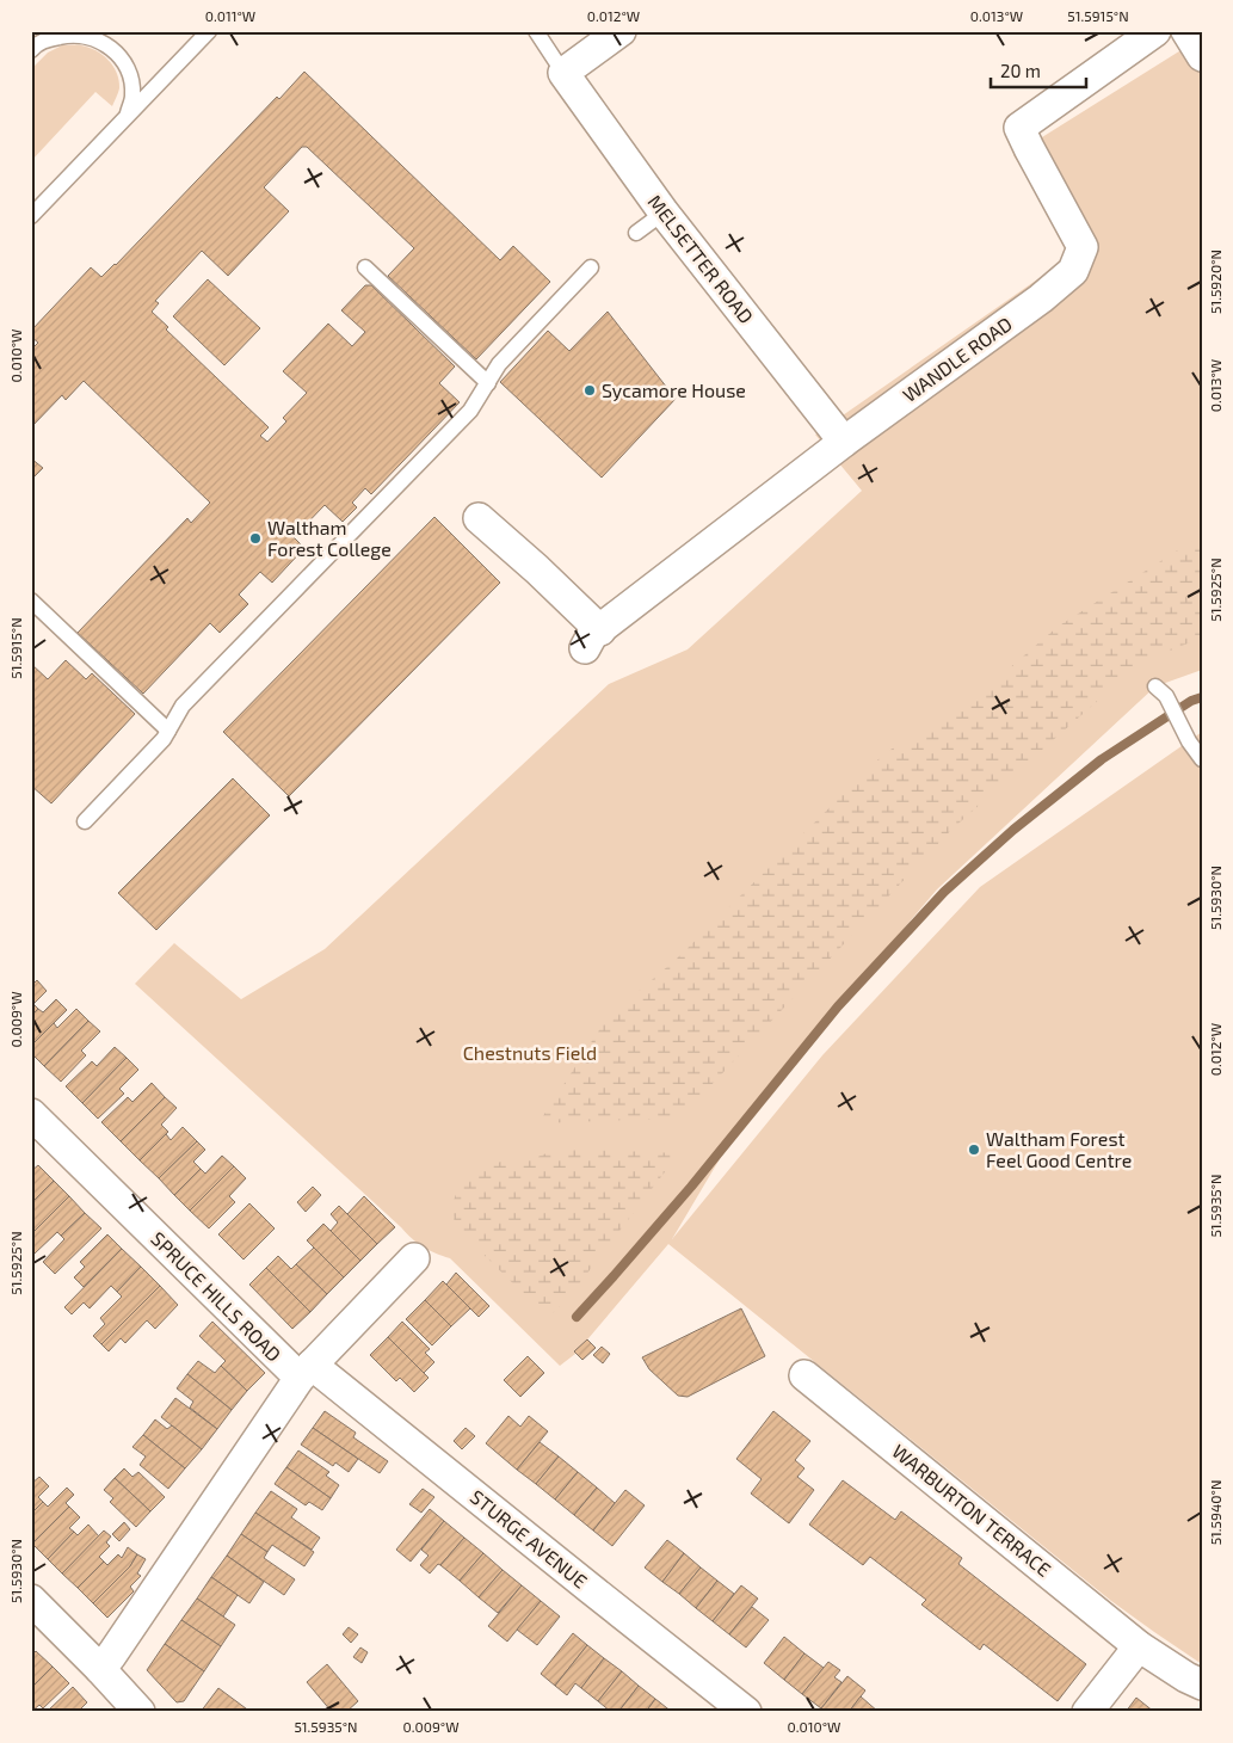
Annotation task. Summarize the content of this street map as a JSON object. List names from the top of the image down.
{
  "streets": {
    "street": [
      "MELSETTER ROAD",
      "WANDLE ROAD",
      "SPRUCE HILLS ROAD",
      "WARBURTON TERRACE",
      "STURGE AVENUE"
    ]
  },
  "crossings": [
    ["MELSETTER ROAD", "WANDLE ROAD"],
    ["SPRUCE HILLS ROAD", "STURGE AVENUE"]
  ],
  "parks": ["Chestnuts Field"],
  "places": ["Sycamore House", "Waltham Forest College", "Waltham Forest Feel Good Centre"],
  "scale_bar": "20 m",
  "coordinates": [
    "0.011°W",
    "0.012°W",
    "0.013°W",
    "51.5915°N",
    "51.5920°N",
    "0.010°W",
    "51.5925°N",
    "51.5930°N",
    "0.009°W",
    "51.5935°N",
    "51.5940°N"
  ]
}
